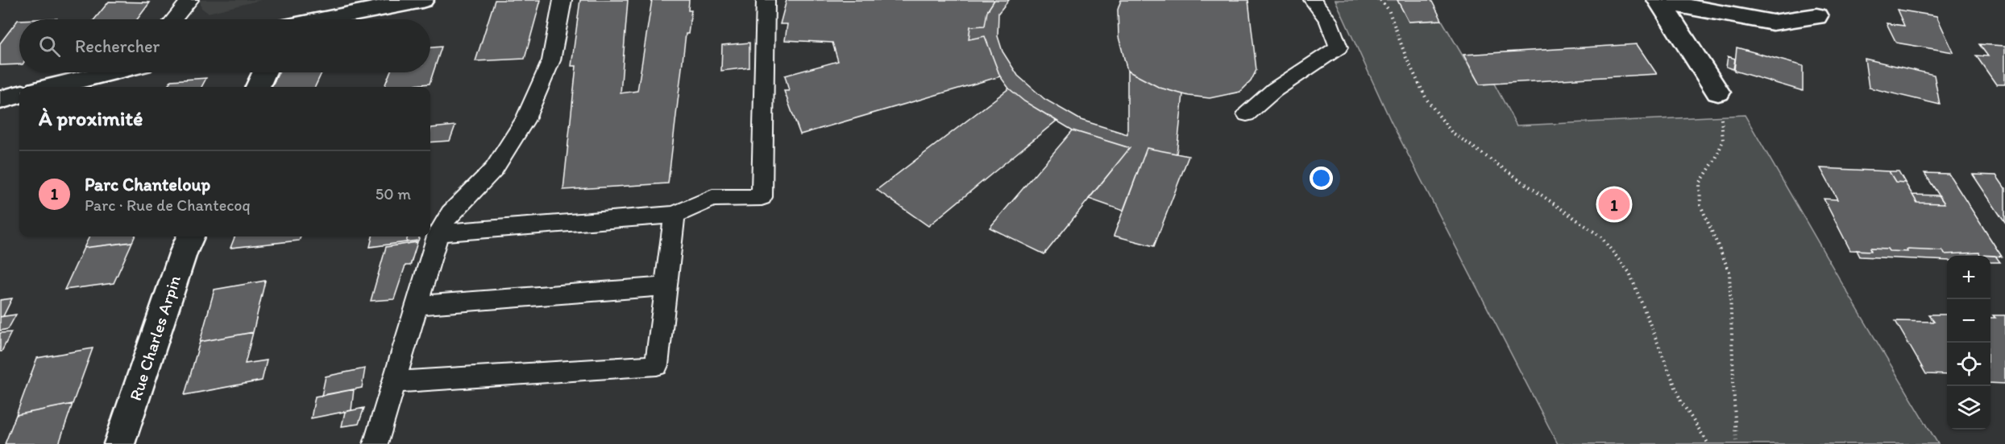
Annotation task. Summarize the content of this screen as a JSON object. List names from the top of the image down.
{
  "streets": {
    "street": ["Rue Charles Arpin"]
  },
  "page": {
    "search": "Rechercher",
    "heading": "À proximité",
    "list": [
      {
        "mark": "1",
        "name": "Parc Chanteloup",
        "note": "Parc · Rue de Chantecoq",
        "value": "50 m"
      }
    ],
    "pins": "1",
    "map_buttons": ["+", "−"]
  }
}
